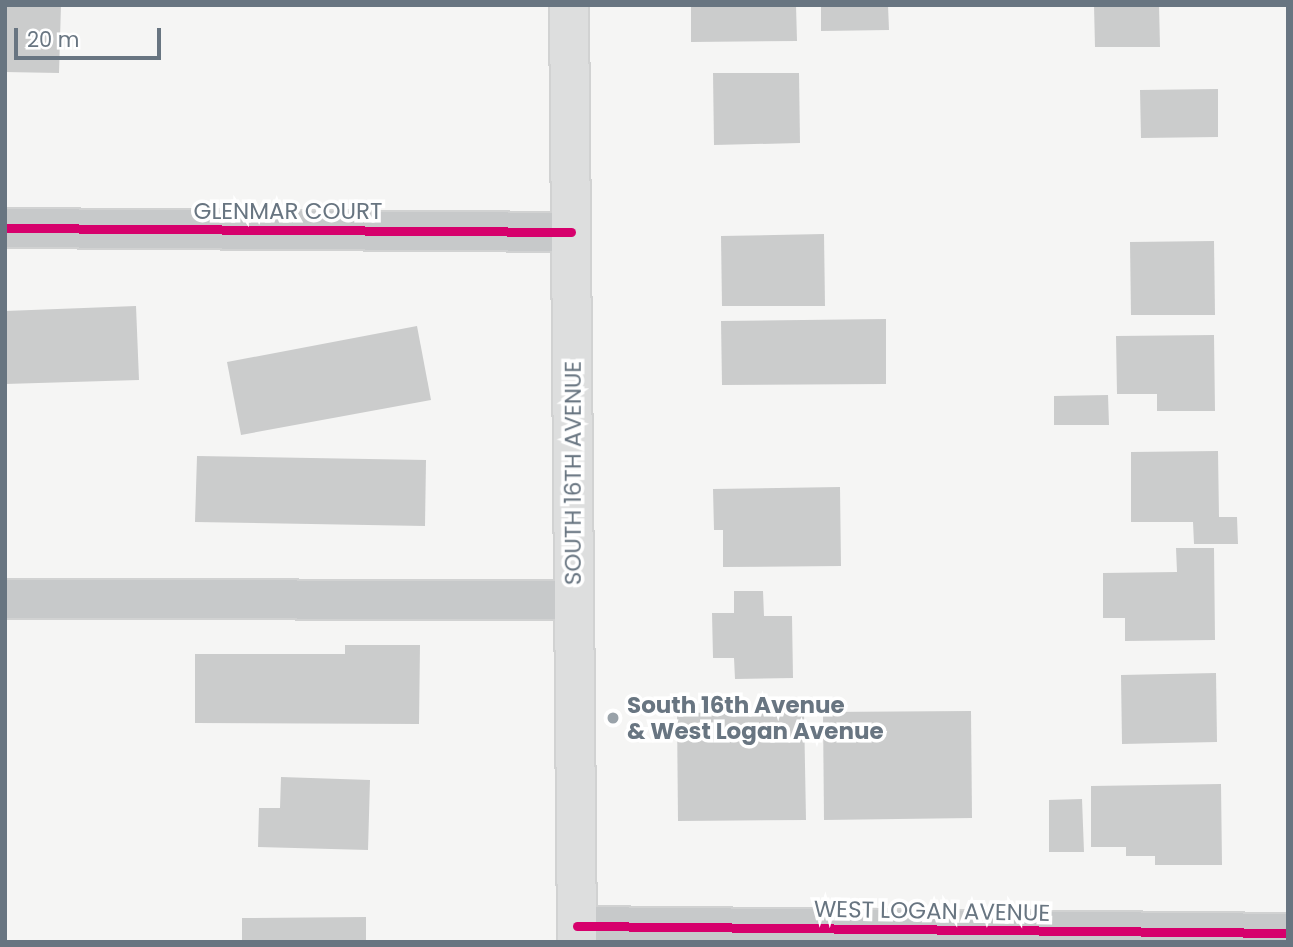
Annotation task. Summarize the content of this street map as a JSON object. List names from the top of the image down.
{
  "streets": {
    "main road": ["SOUTH 16TH AVENUE"],
    "street": ["GLENMAR COURT", "WEST LOGAN AVENUE"]
  },
  "crossings": [
    ["GLENMAR COURT", "SOUTH 16TH AVENUE"],
    ["SOUTH 16TH AVENUE", "WEST LOGAN AVENUE"]
  ],
  "places": ["South 16th Avenue & West Logan Avenue"],
  "scale_bar": "20 m"
}
